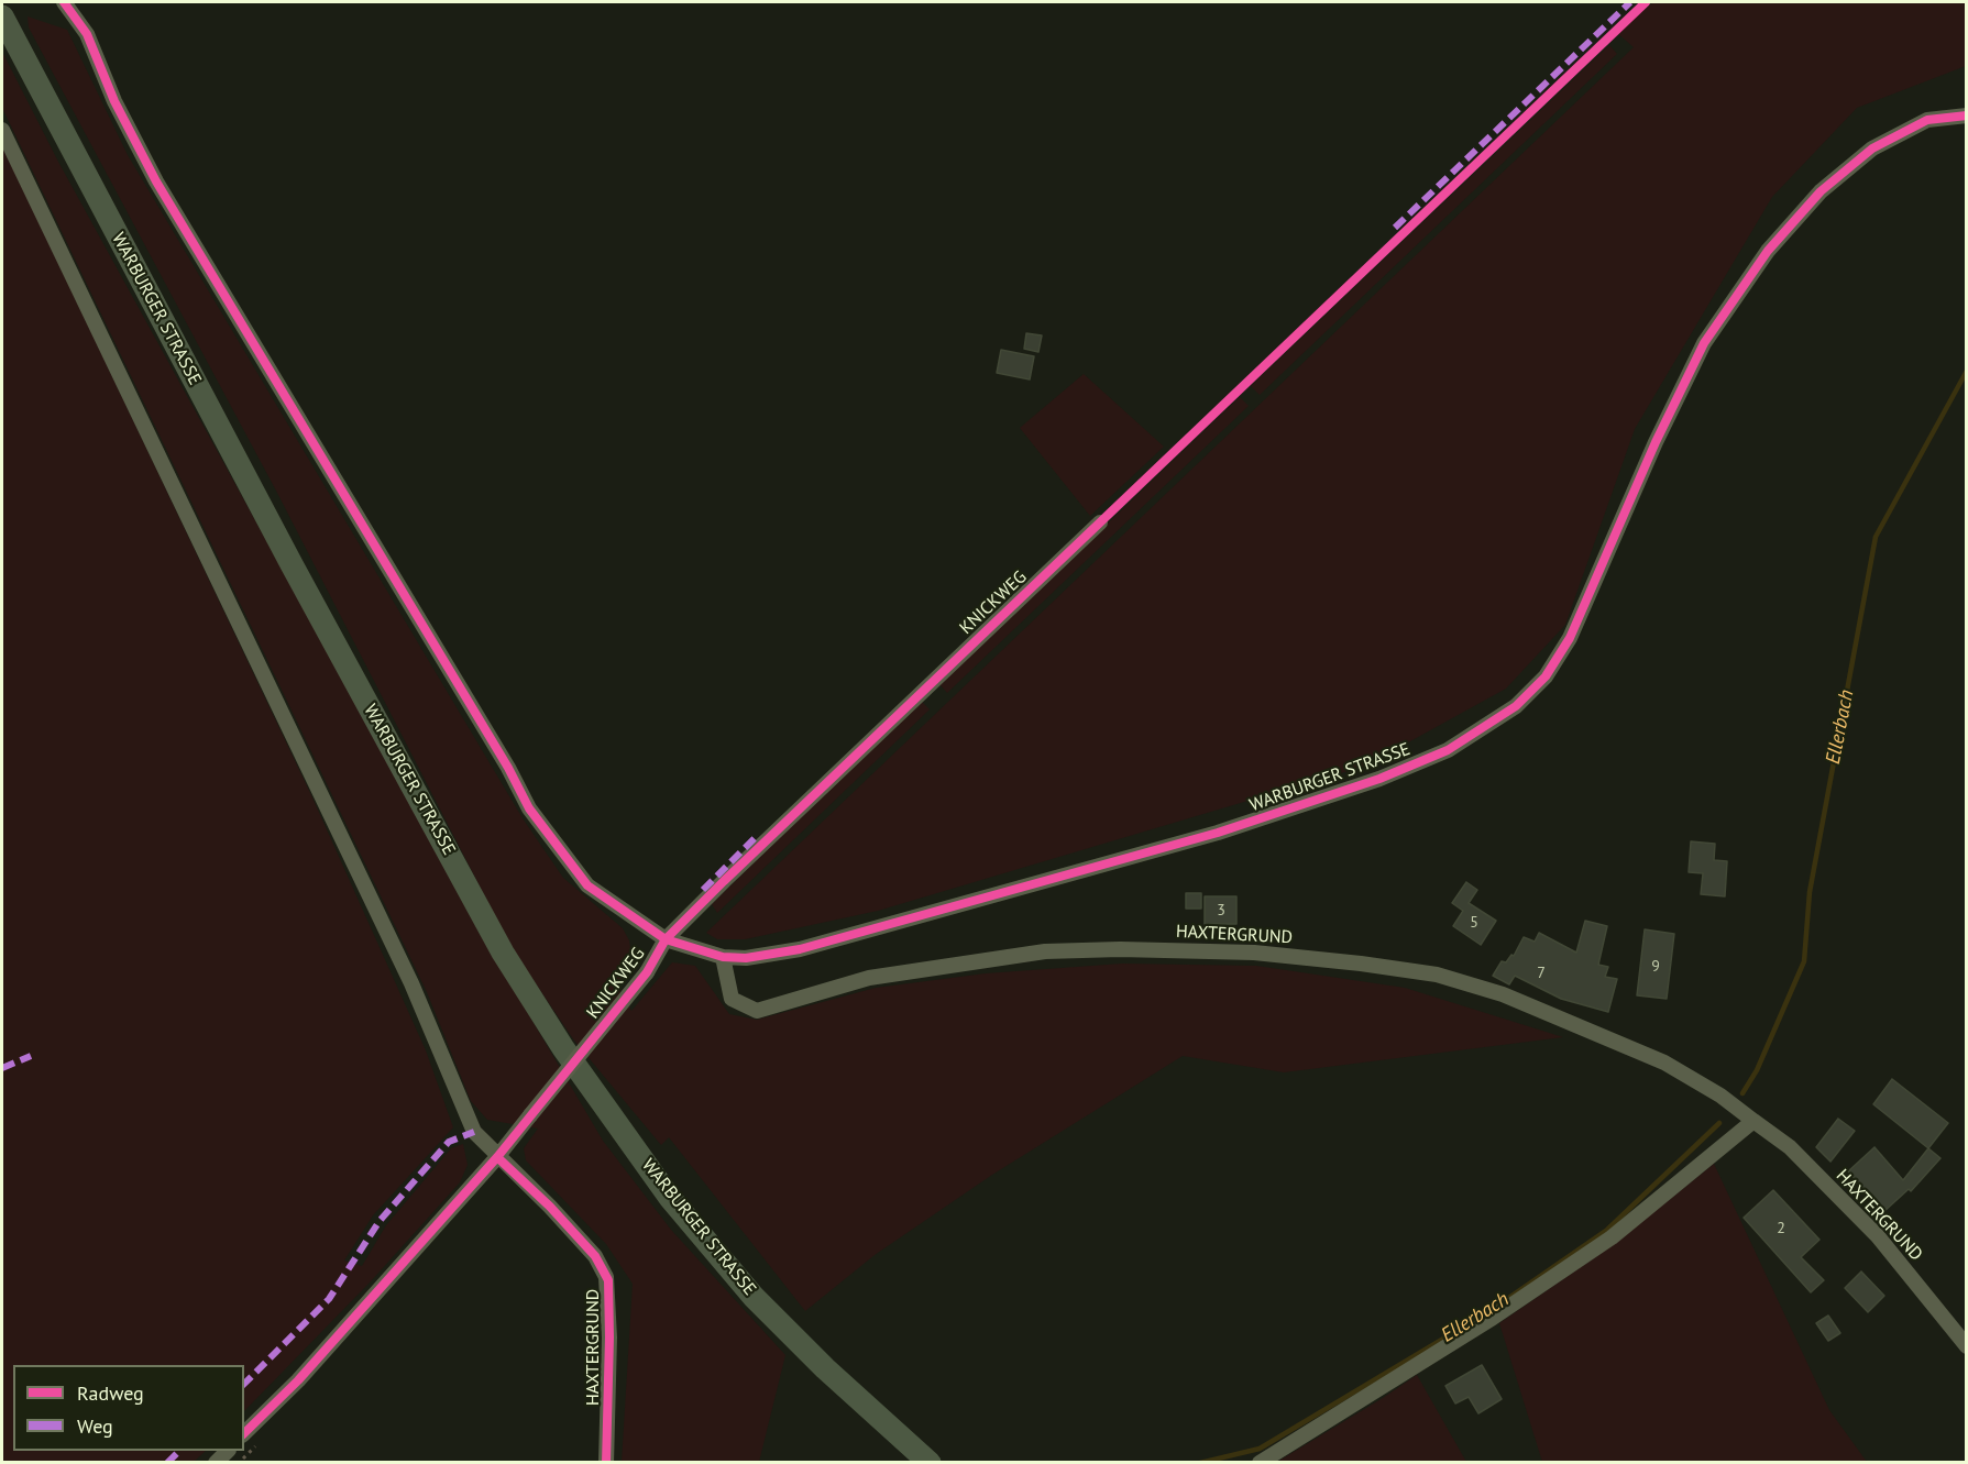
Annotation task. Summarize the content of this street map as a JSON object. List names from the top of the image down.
{
  "streets": {
    "main road": ["WARBURGER STRASSE"],
    "street": ["KNICKWEG", "HAXTERGRUND"]
  },
  "crossings": [
    ["WARBURGER STRASSE", "KNICKWEG"],
    ["WARBURGER STRASSE", "HAXTERGRUND"],
    ["KNICKWEG", "HAXTERGRUND"]
  ],
  "water": ["Ellerbach"],
  "house_numbers": [
    "3",
    "5",
    "9",
    "7",
    "2"
  ],
  "legend": ["Radweg", "Weg"]
}
